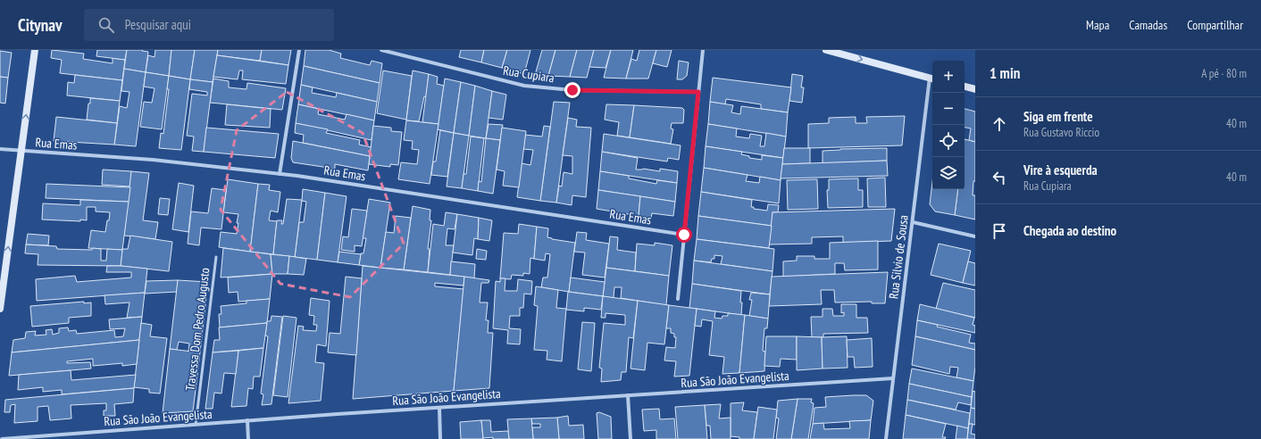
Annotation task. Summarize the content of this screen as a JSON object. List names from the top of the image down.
{
  "streets": {
    "street": [
      "Rua Cupiara",
      "Rua Emas",
      "Rua Silvio de Sousa",
      "Rua São João Evangelista"
    ],
    "lane": ["Travessa Dom Pedro Augusto"]
  },
  "crossings": [
    ["Rua Silvio de Sousa", "Rua São João Evangelista"],
    ["Travessa Dom Pedro Augusto", "Rua São João Evangelista"]
  ],
  "page": {
    "header": "Citynav",
    "search": "Pesquisar aqui",
    "nav": ["Mapa", "Camadas", "Compartilhar"],
    "heading": ["1 min", "A pé · 80 m"],
    "map_buttons": ["+", "−"],
    "list": [
      ["Siga em frente", "Rua Gustavo Riccio", "40 m"],
      ["Vire à esquerda", "Rua Cupiara", "40 m"],
      "Chegada ao destino"
    ]
  }
}
